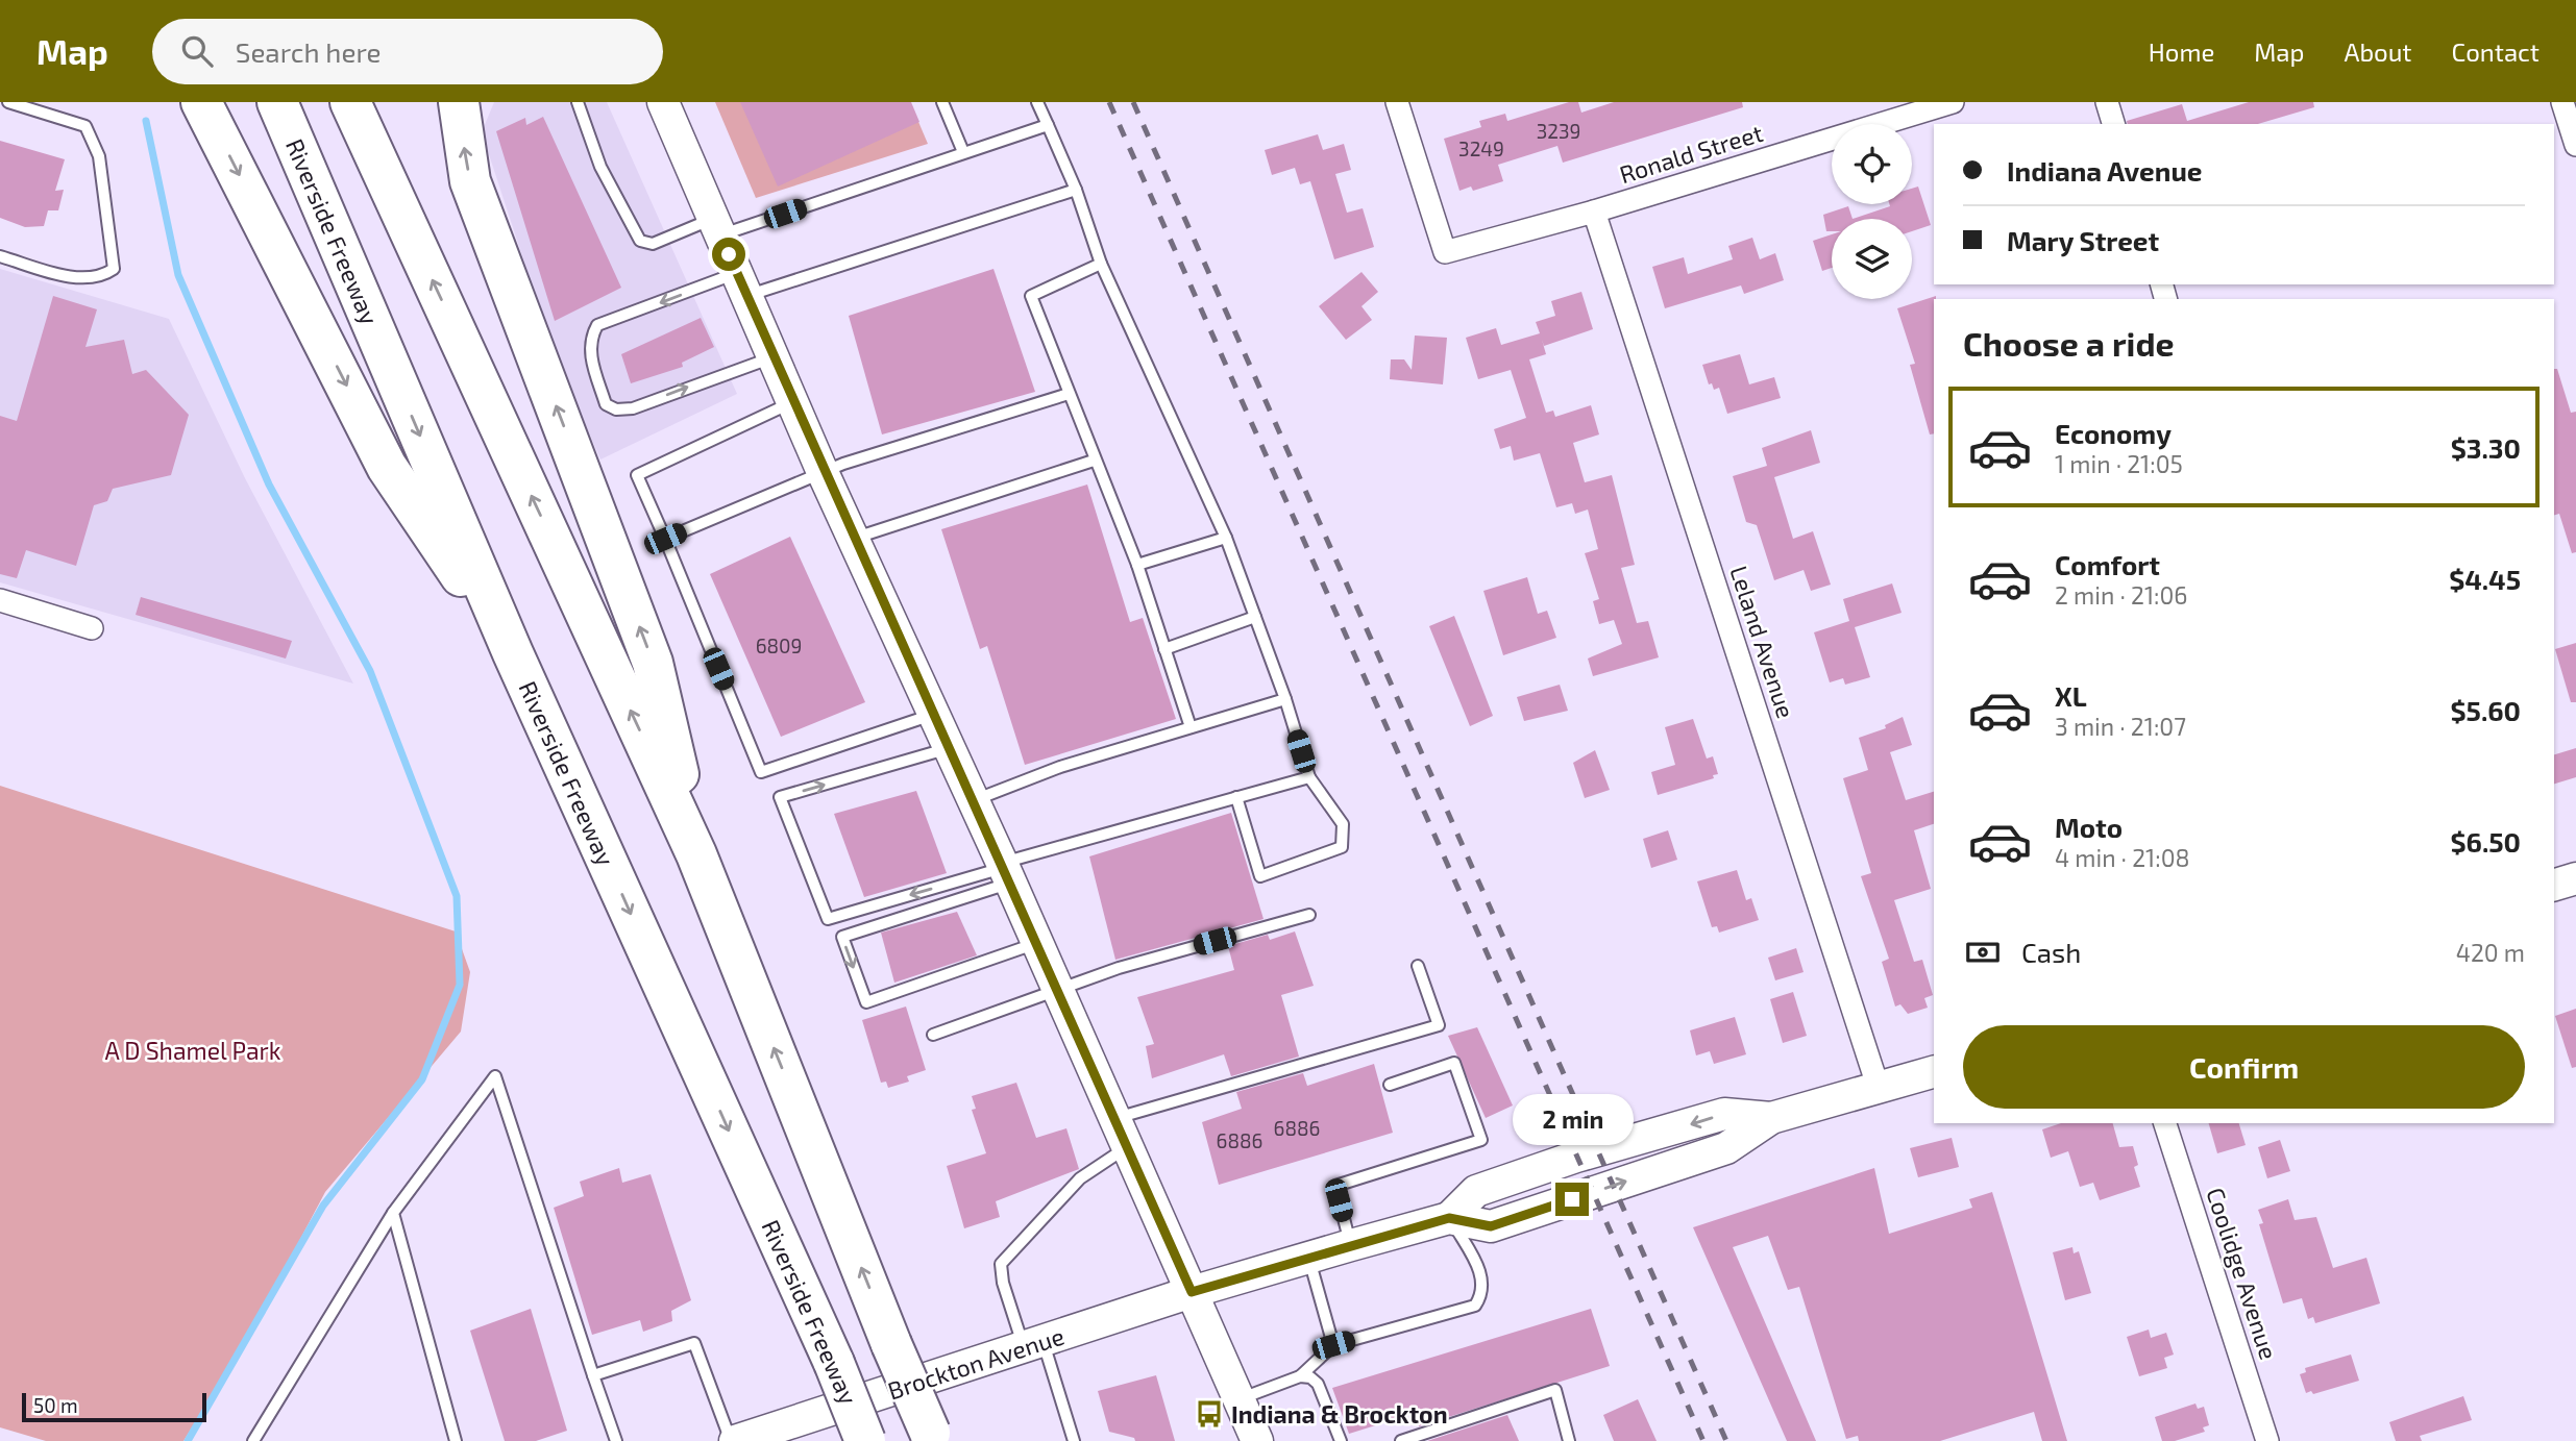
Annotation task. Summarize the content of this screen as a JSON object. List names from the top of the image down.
{
  "streets": {
    "highway": ["Riverside Freeway"],
    "main road": ["Brockton Avenue"],
    "street": ["Ronald Street", "Leland Avenue", "Coolidge Avenue"]
  },
  "crossings": [
    ["Ronald Street", "Leland Avenue"]
  ],
  "parks": ["A D Shamel Park"],
  "places": {
    "bus stop": ["Indiana & Brockton"]
  },
  "house_numbers": [
    "3239",
    "3249",
    "6809",
    "6886",
    "6886"
  ],
  "scale_bar": "50 m",
  "page": {
    "header": "Map",
    "search": "Search here",
    "nav": [
      "Home",
      "Map",
      "About",
      "Contact"
    ],
    "banner": ["Indiana Avenue", "Mary Street"],
    "heading": "Choose a ride",
    "list": [
      {
        "name": "Economy",
        "note": "1 min · 21:05",
        "value": "$3.30"
      },
      {
        "name": "Comfort",
        "note": "2 min · 21:06",
        "value": "$4.45"
      },
      {
        "name": "XL",
        "note": "3 min · 21:07",
        "value": "$5.60"
      },
      {
        "name": "Moto",
        "note": "4 min · 21:08",
        "value": "$6.50"
      }
    ],
    "pay": ["Cash", "420 m"],
    "buttons": "Confirm",
    "bubble": "2 min",
    "scale": "50 m"
  }
}
